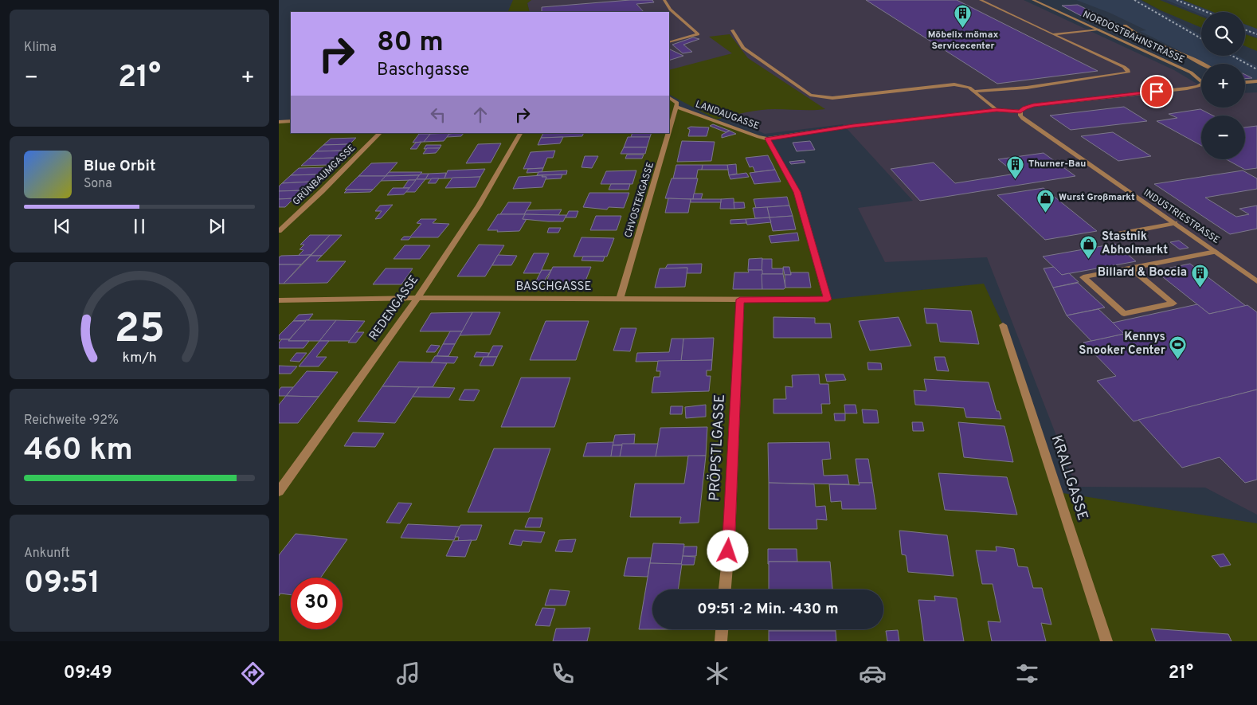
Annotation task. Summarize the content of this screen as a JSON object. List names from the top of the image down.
{
  "streets": {
    "street": [
      "NORDOSTBAHNSTRASSE",
      "LANDAUGASSE",
      "GRÜNBAUMGASSE",
      "CHVOSTEKGASSE",
      "INDUSTRIESTRASSE",
      "BASCHGASSE",
      "REDENGASSE",
      "PRÖPSTLGASSE",
      "KRALLGASSE"
    ]
  },
  "crossings": [
    ["LANDAUGASSE", "CHVOSTEKGASSE"],
    ["LANDAUGASSE", "BASCHGASSE"],
    ["CHVOSTEKGASSE", "BASCHGASSE"],
    ["BASCHGASSE", "REDENGASSE"],
    ["BASCHGASSE", "PRÖPSTLGASSE"]
  ],
  "places": {
    "building": ["Möbelix mömax Servicecenter", "Thurner-Bau", "Billard & Boccia"],
    "shop": ["Wurst Großmarkt", "Stastnik Abholmarkt"],
    "sports": ["Kennys Snooker Center"]
  },
  "page": {
    "tile": [
      "Klima",
      ["Reichweite · 92%", "460 km"],
      ["Ankunft", "09:51"]
    ],
    "map_buttons": ["+", "−"],
    "turn": ["80 m", "Baschgasse"],
    "heat": ["−", "21°", "+"],
    "song": ["Blue Orbit", "Sona"],
    "limit": "30",
    "trip": "09:51 · 2 Min. · 430 m",
    "tabs": ["09:49", "21°"],
    "gauge": ["25", "km/h"]
  }
}
